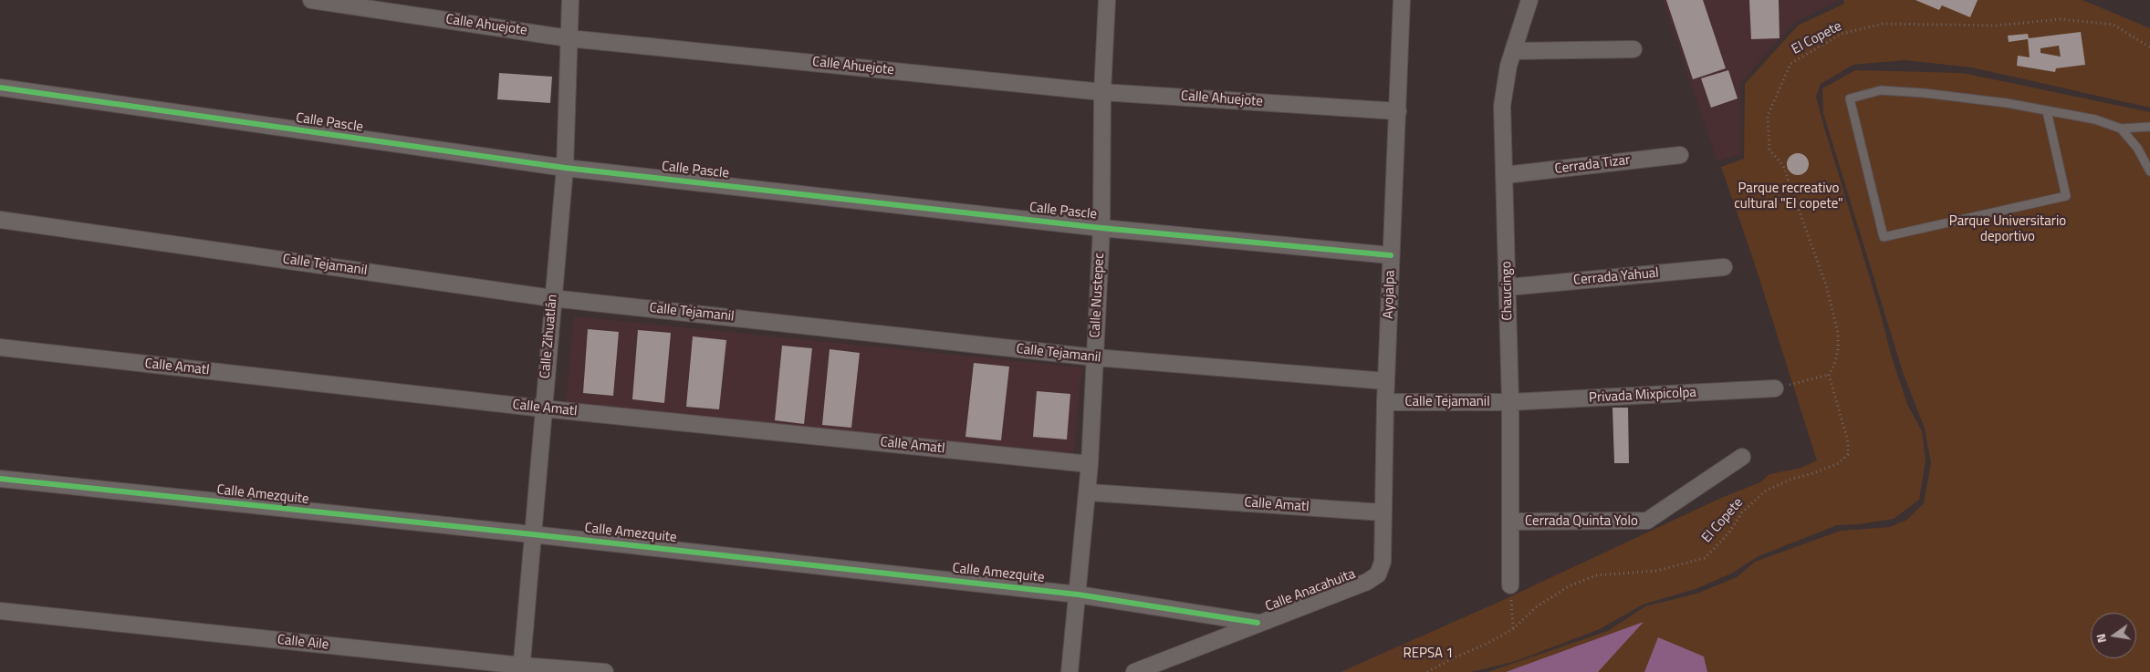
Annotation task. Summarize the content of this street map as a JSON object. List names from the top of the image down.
{
  "streets": {
    "street": [
      "Calle Ahuejote",
      "Calle Pascle",
      "Cerrada Tizar",
      "Calle Tejamanil",
      "Cerrada Yahual",
      "Chaucingo",
      "Ayojalpa",
      "Calle Nustepec",
      "Calle Zihuatlán",
      "Calle Amatl",
      "Privada Mixpicolpa",
      "Calle Amezquite",
      "Cerrada Quinta Yolo",
      "Calle Anacahuita",
      "Calle Aile"
    ],
    "path": ["El Copete"]
  },
  "crossings": [
    ["Calle Ahuejote", "Ayojalpa"],
    ["Calle Ahuejote", "Calle Nustepec"],
    ["Calle Ahuejote", "Calle Zihuatlán"],
    ["Calle Pascle", "Ayojalpa"],
    ["Calle Pascle", "Calle Nustepec"],
    ["Calle Pascle", "Calle Zihuatlán"],
    ["Cerrada Tizar", "Chaucingo"],
    ["Calle Tejamanil", "Chaucingo"],
    ["Calle Tejamanil", "Ayojalpa"],
    ["Calle Tejamanil", "Calle Nustepec"],
    ["Calle Tejamanil", "Calle Zihuatlán"],
    ["Calle Tejamanil", "Privada Mixpicolpa"],
    ["Cerrada Yahual", "Chaucingo"],
    ["Chaucingo", "Privada Mixpicolpa"],
    ["Chaucingo", "Cerrada Quinta Yolo"],
    ["Ayojalpa", "Calle Amatl"],
    ["Ayojalpa", "Calle Anacahuita"],
    ["Calle Nustepec", "Calle Amatl"],
    ["Calle Nustepec", "Calle Amezquite"],
    ["Calle Zihuatlán", "Calle Amatl"],
    ["Calle Zihuatlán", "Calle Amezquite"],
    ["Calle Zihuatlán", "Calle Aile"],
    ["Calle Amezquite", "Calle Anacahuita"]
  ],
  "parks": ["Parque recreativo cultural \"El copete\"", "Parque Universitario deportivo", "REPSA 1"],
  "north": "left"
}
